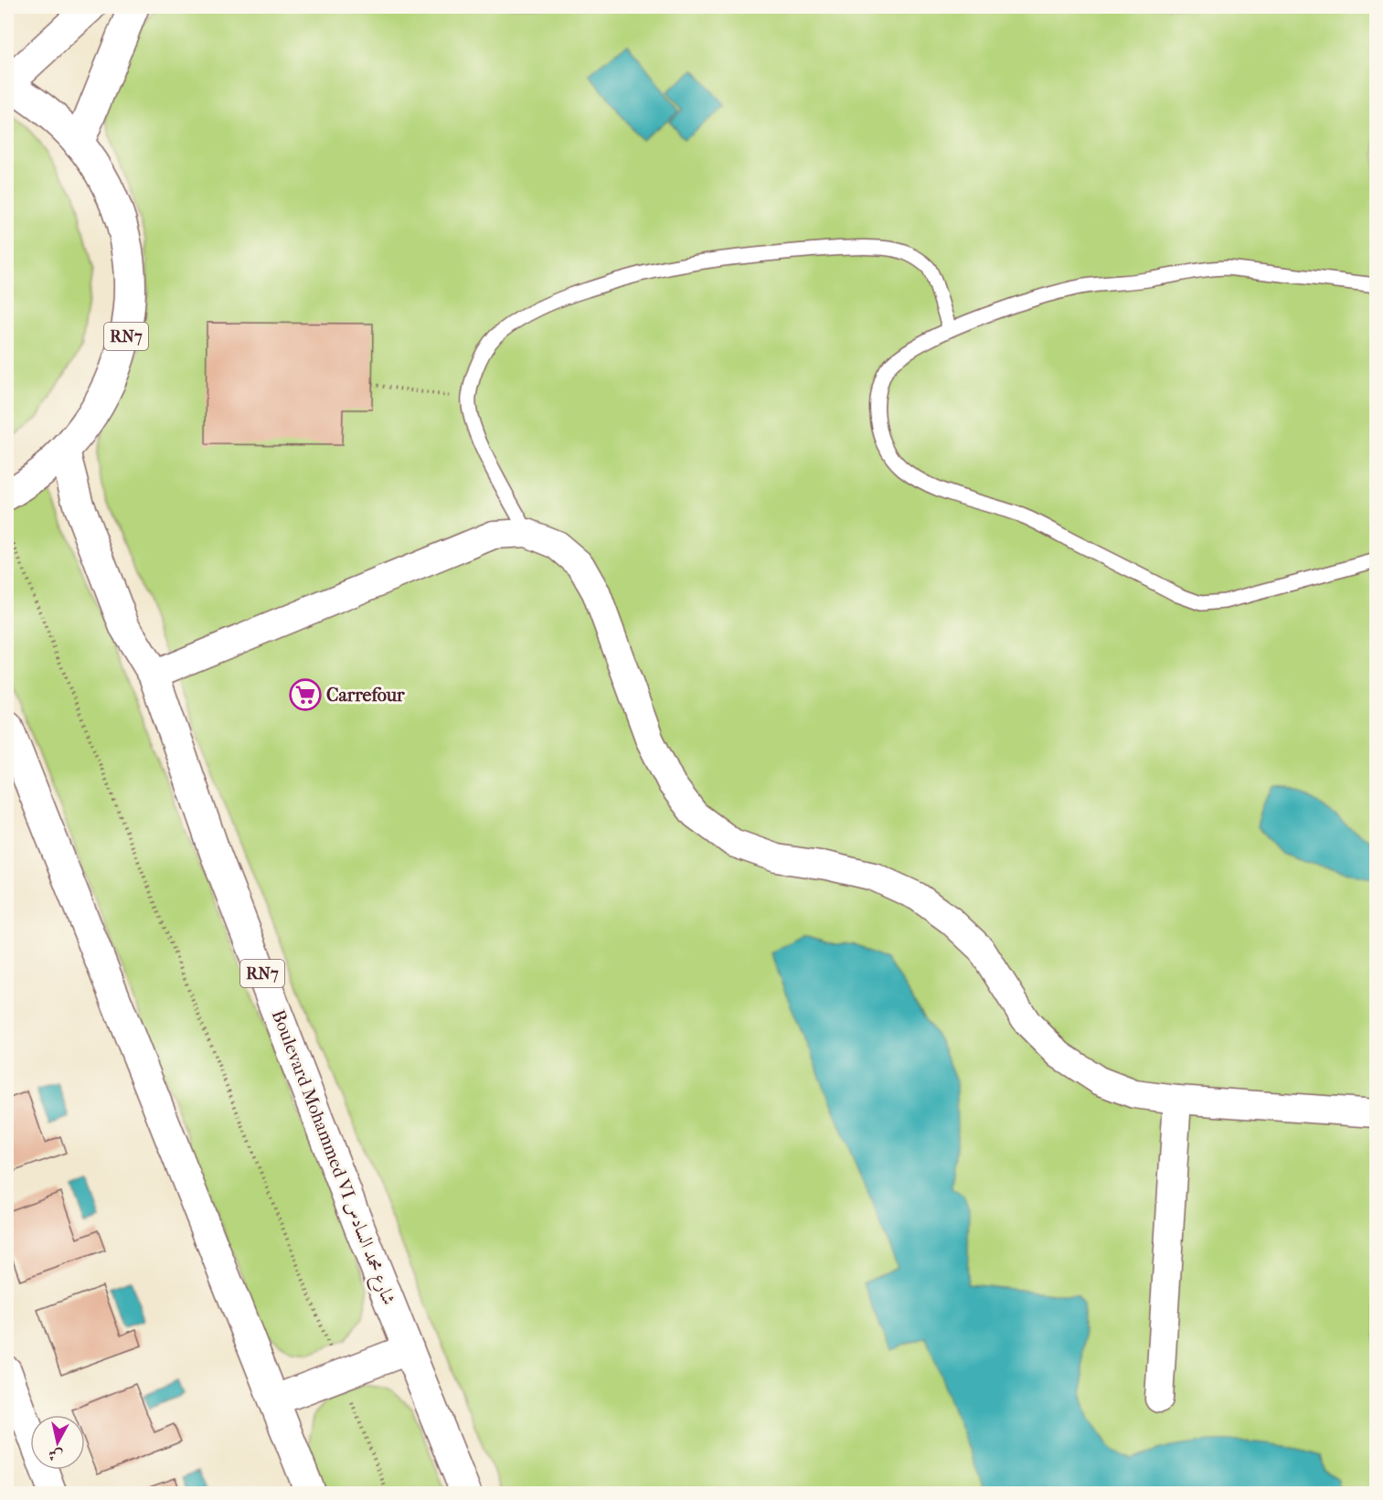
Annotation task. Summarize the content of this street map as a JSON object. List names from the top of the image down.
{
  "streets": {
    "main road": ["RN7", "Boulevard Mohammed VI شارع محمد السادس"]
  },
  "crossings": [
    ["RN7", "Boulevard Mohammed VI شارع محمد السادس"]
  ],
  "places": {
    "supermarket": ["Carrefour"]
  },
  "north": "bottom"
}
